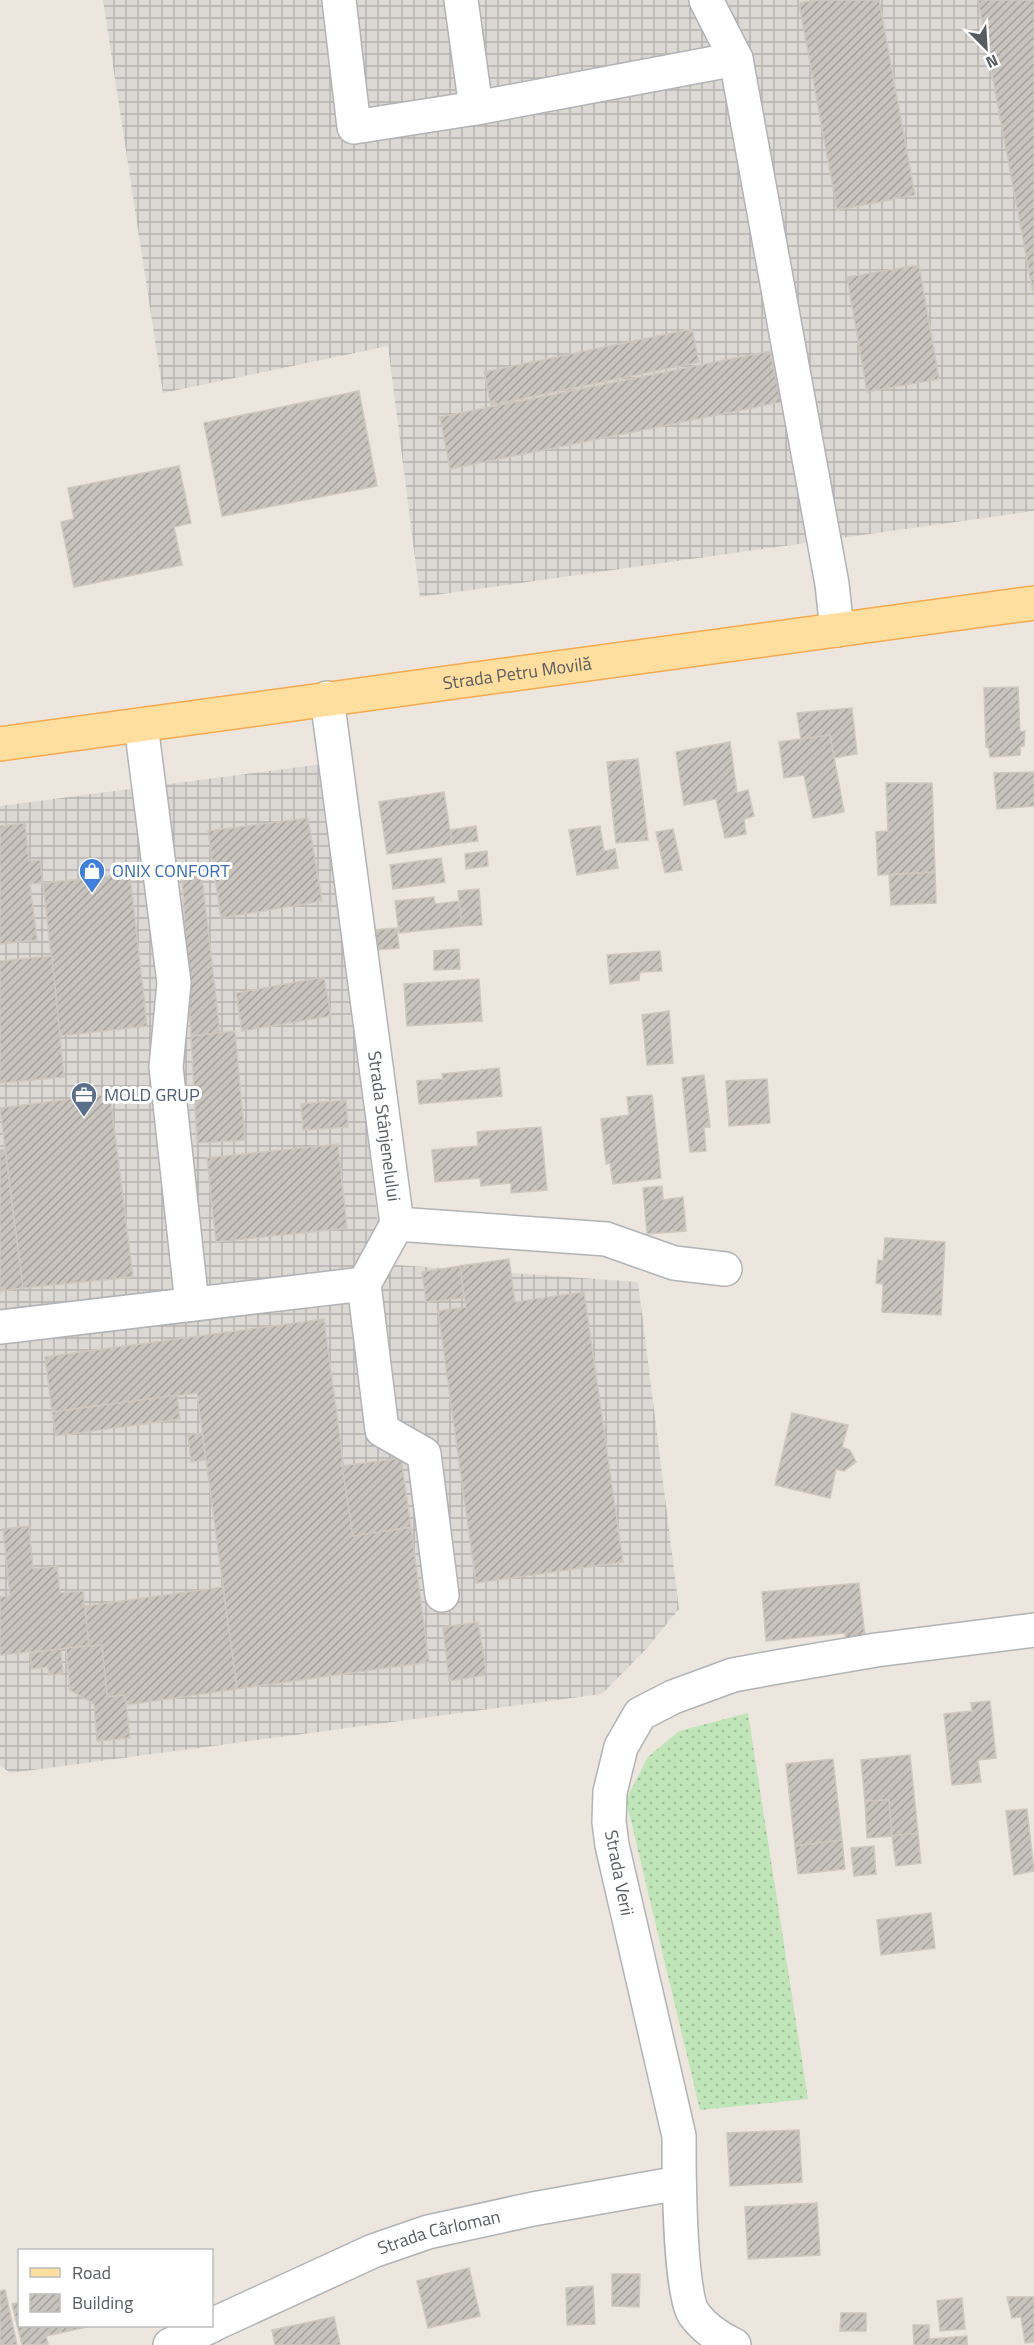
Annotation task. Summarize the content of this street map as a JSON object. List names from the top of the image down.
{
  "streets": {
    "main road": ["Strada Petru Movilă"],
    "street": ["Strada Stânjenelului", "Strada Verii", "Strada Cârloman"]
  },
  "crossings": [
    ["Strada Petru Movilă", "Strada Stânjenelului"],
    ["Strada Verii", "Strada Cârloman"]
  ],
  "places": {
    "shop": ["ONIX CONFORT"],
    "office": ["MOLD GRUP"]
  },
  "legend": ["Road", "Building"],
  "north": "bottom right"
}
